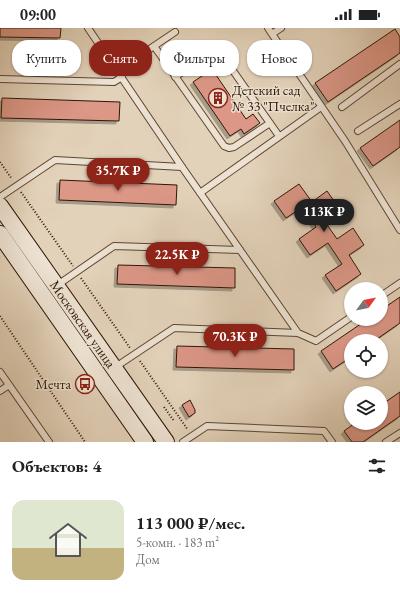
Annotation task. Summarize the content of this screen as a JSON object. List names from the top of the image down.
{
  "streets": {
    "main road": ["Московская улица"]
  },
  "places": {
    "building": ["Детский сад № 33 \"Пчелка\""],
    "bus stop": ["Мечта"]
  },
  "north": "top right",
  "page": {
    "status": "09:00",
    "chip": [
      "Купить",
      "Снять",
      "Фильтры",
      "Новое"
    ],
    "price": [
      "35.7K ₽",
      "113K ₽",
      "22.5K ₽",
      "70.3K ₽"
    ],
    "heading": "Объектов: 4",
    "list": [
      {
        "name": "113 000 ₽/мес.",
        "note": "5-комн. · 183 m² · Дом"
      }
    ]
  }
}
